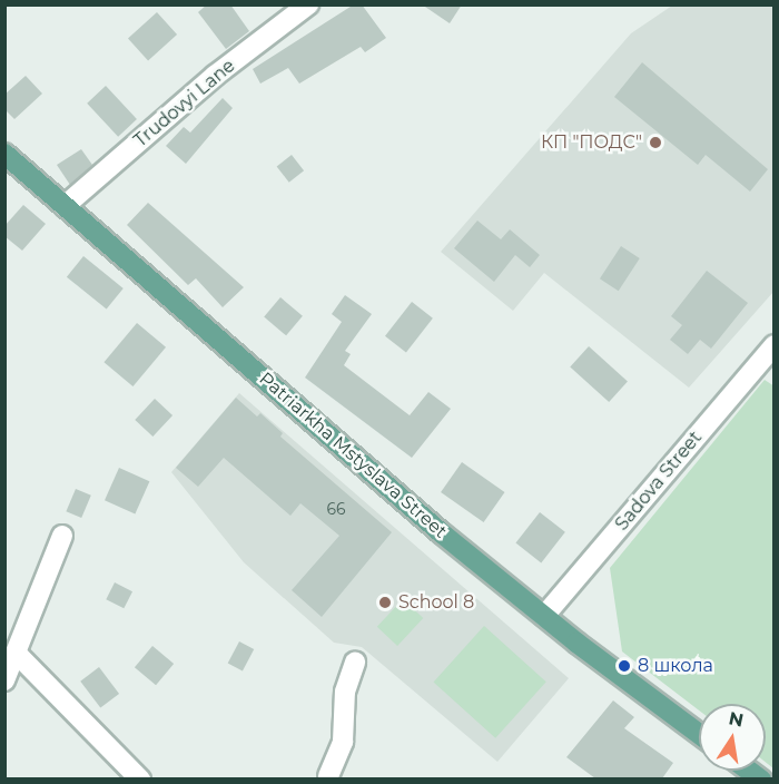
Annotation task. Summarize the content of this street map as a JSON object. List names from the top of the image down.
{
  "streets": {
    "main road": ["Patriarkha Mstyslava Street"],
    "street": ["Trudovyi Lane", "Sadova Street"]
  },
  "crossings": [
    ["Trudovyi Lane", "Patriarkha Mstyslava Street"],
    ["Patriarkha Mstyslava Street", "Sadova Street"]
  ],
  "places": ["КП \"ПОДС\"", "School 8", "8 школа"],
  "house_numbers": ["66"],
  "north": "top"
}
